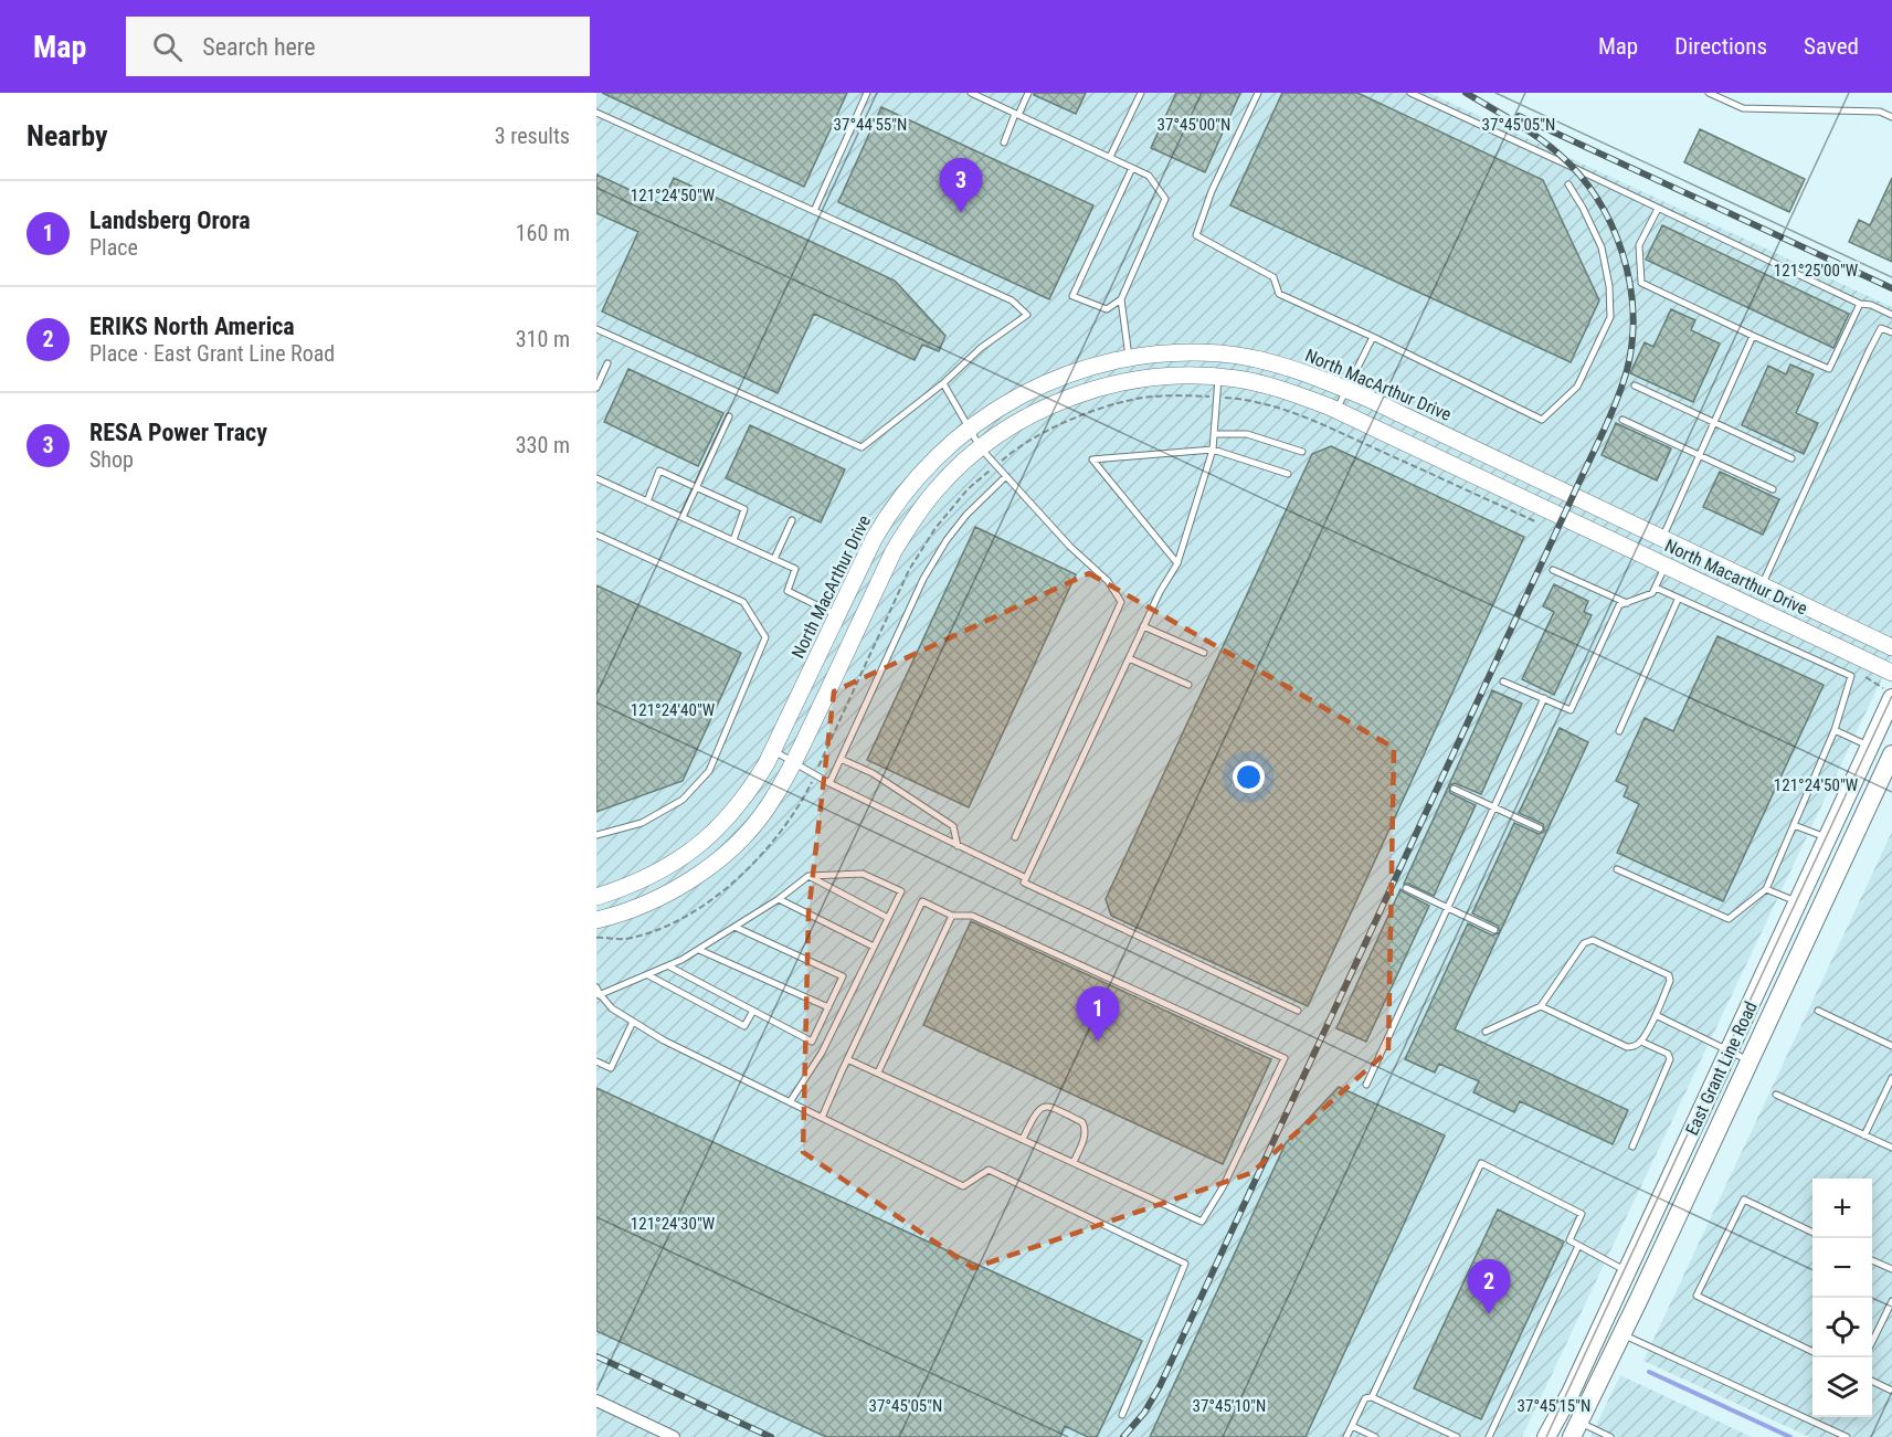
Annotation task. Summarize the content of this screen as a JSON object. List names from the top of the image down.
{
  "streets": {
    "main road": ["North MacArthur Drive", "North Macarthur Drive", "East Grant Line Road"]
  },
  "crossings": [
    ["North MacArthur Drive", "North Macarthur Drive"]
  ],
  "page": {
    "header": "Map",
    "search": "Search here",
    "nav": ["Map", "Directions", "Saved"],
    "heading": ["Nearby", "3 results"],
    "pins": ["3", "1", "2"],
    "list": [
      {
        "mark": "1",
        "name": "Landsberg Orora",
        "note": "Place",
        "value": "160 m"
      },
      {
        "mark": "2",
        "name": "ERIKS North America",
        "note": "Place · East Grant Line Road",
        "value": "310 m"
      },
      {
        "mark": "3",
        "name": "RESA Power Tracy",
        "note": "Shop",
        "value": "330 m"
      }
    ],
    "map_buttons": ["+", "−"]
  },
  "coordinates": [
    "37°44'55\"N",
    "37°45'00\"N",
    "37°45'05\"N",
    "121°24'50\"W",
    "121°25'00\"W",
    "121°24'40\"W",
    "121°24'30\"W",
    "37°45'10\"N",
    "37°45'15\"N"
  ]
}
